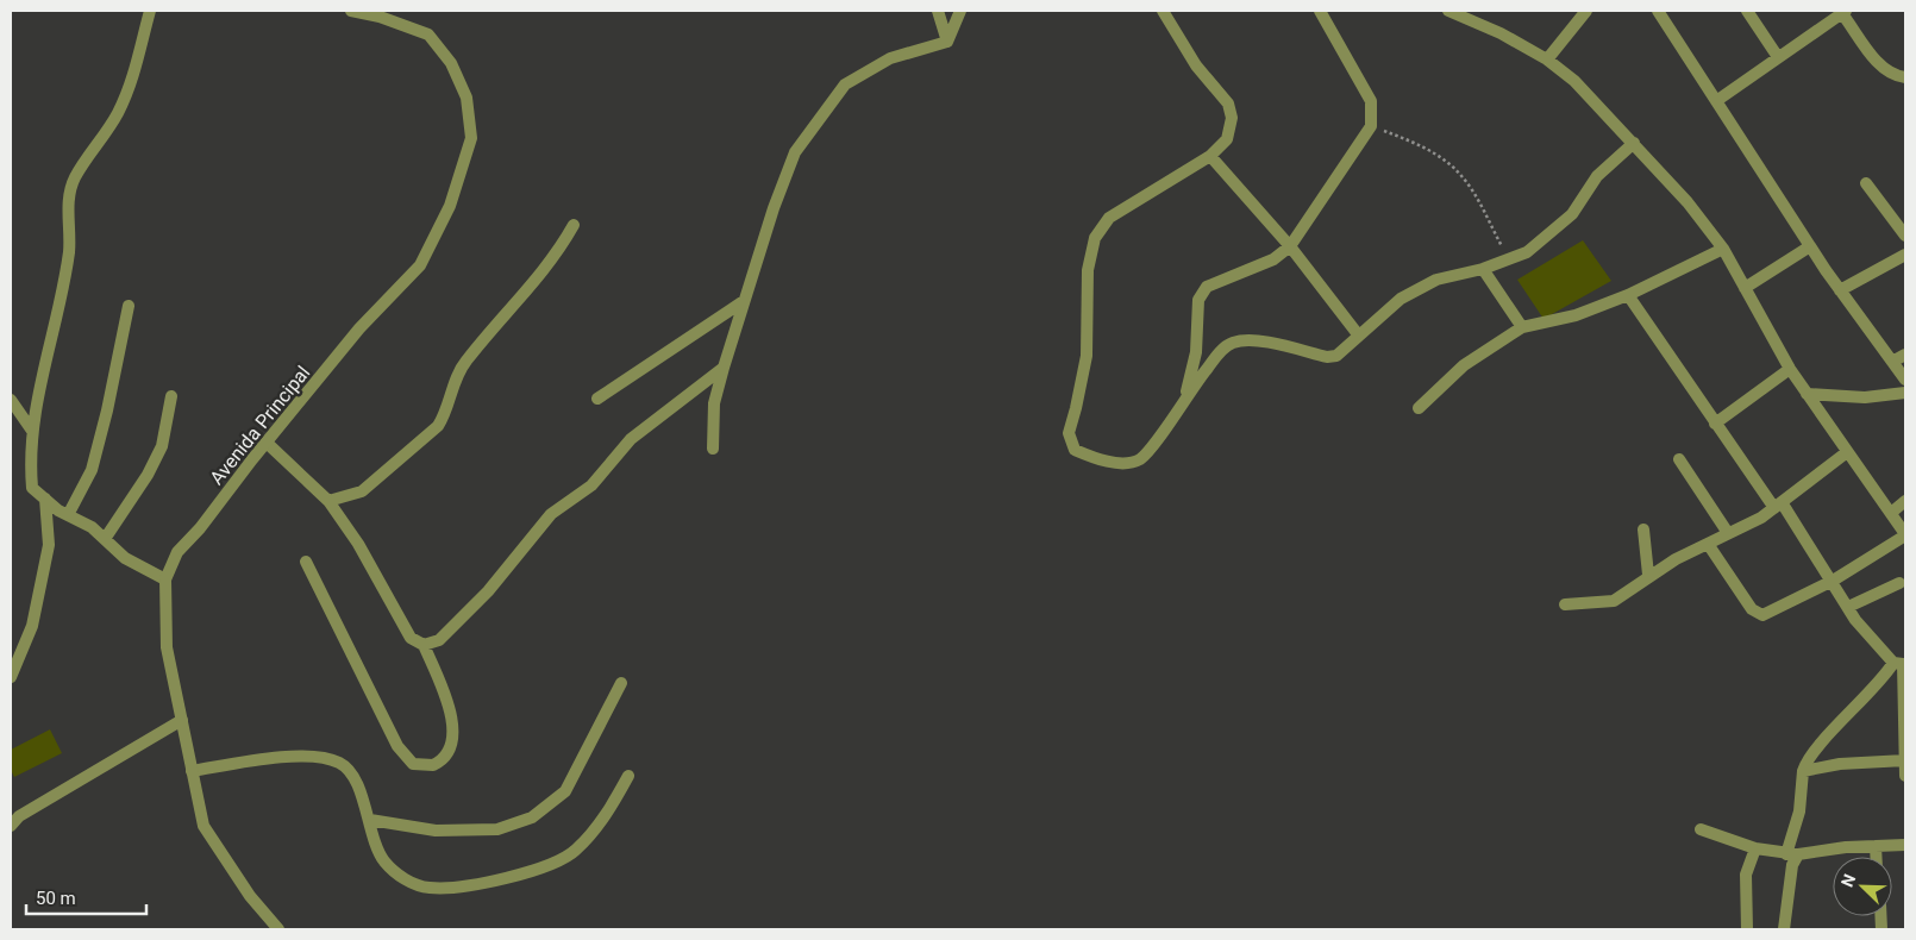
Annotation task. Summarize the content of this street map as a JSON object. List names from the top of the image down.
{
  "streets": {
    "street": ["Avenida Principal"]
  },
  "scale_bar": "50 m",
  "north": "top left"
}
